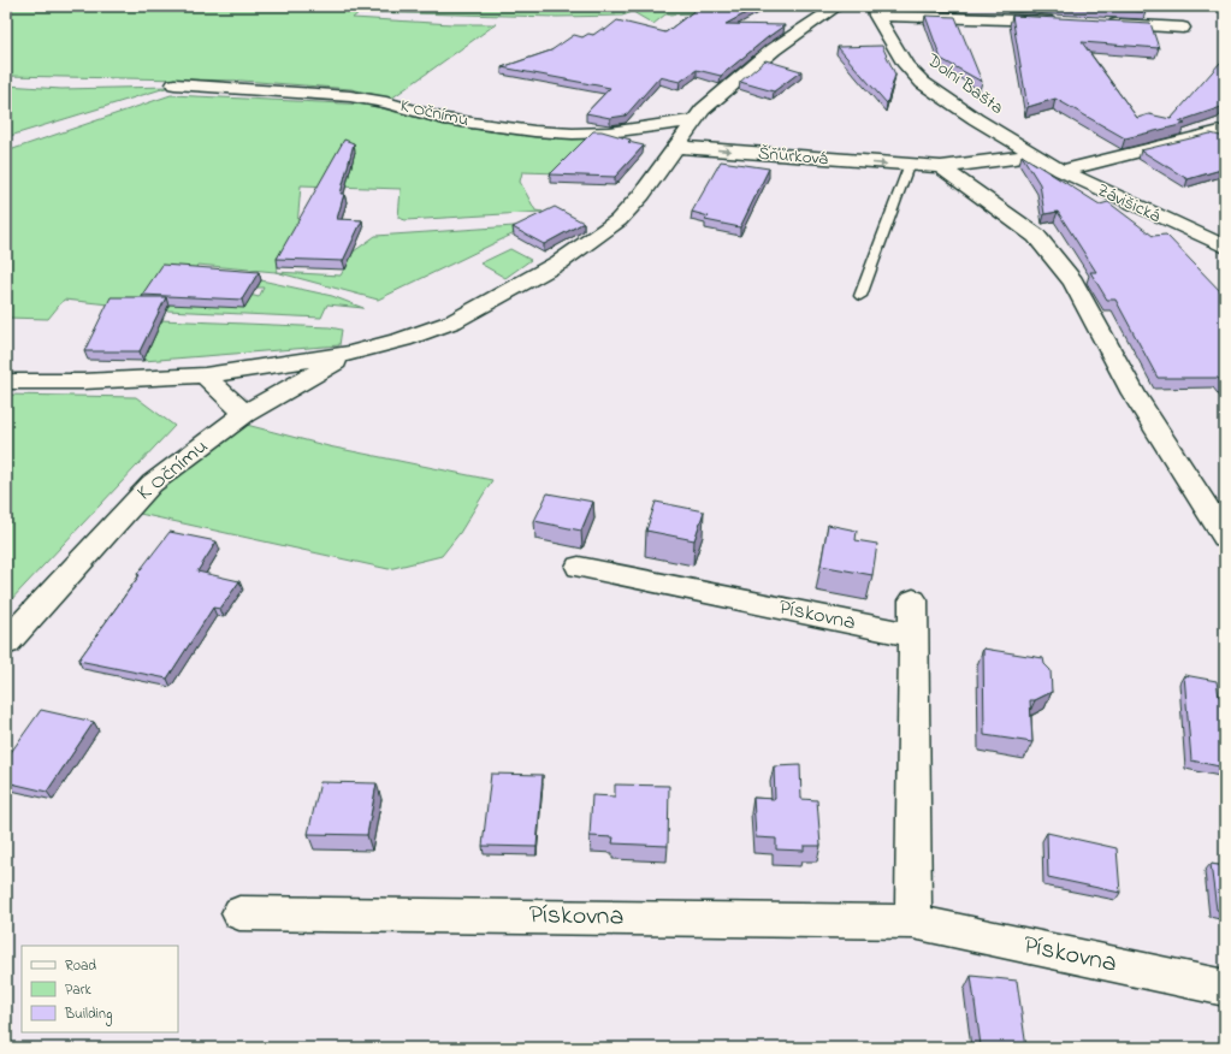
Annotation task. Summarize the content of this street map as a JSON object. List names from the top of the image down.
{
  "streets": {
    "street": [
      "Dolní Bašta",
      "K Očnímu",
      "Šňůrková",
      "Závišická",
      "Pískovna"
    ]
  },
  "crossings": [
    ["Dolní Bašta", "Šňůrková"],
    ["Dolní Bašta", "Závišická"],
    ["K Očnímu", "Šňůrková"],
    ["Šňůrková", "Závišická"]
  ],
  "one_way": ["Šňůrková"],
  "legend": ["Road", "Park", "Building"]
}
